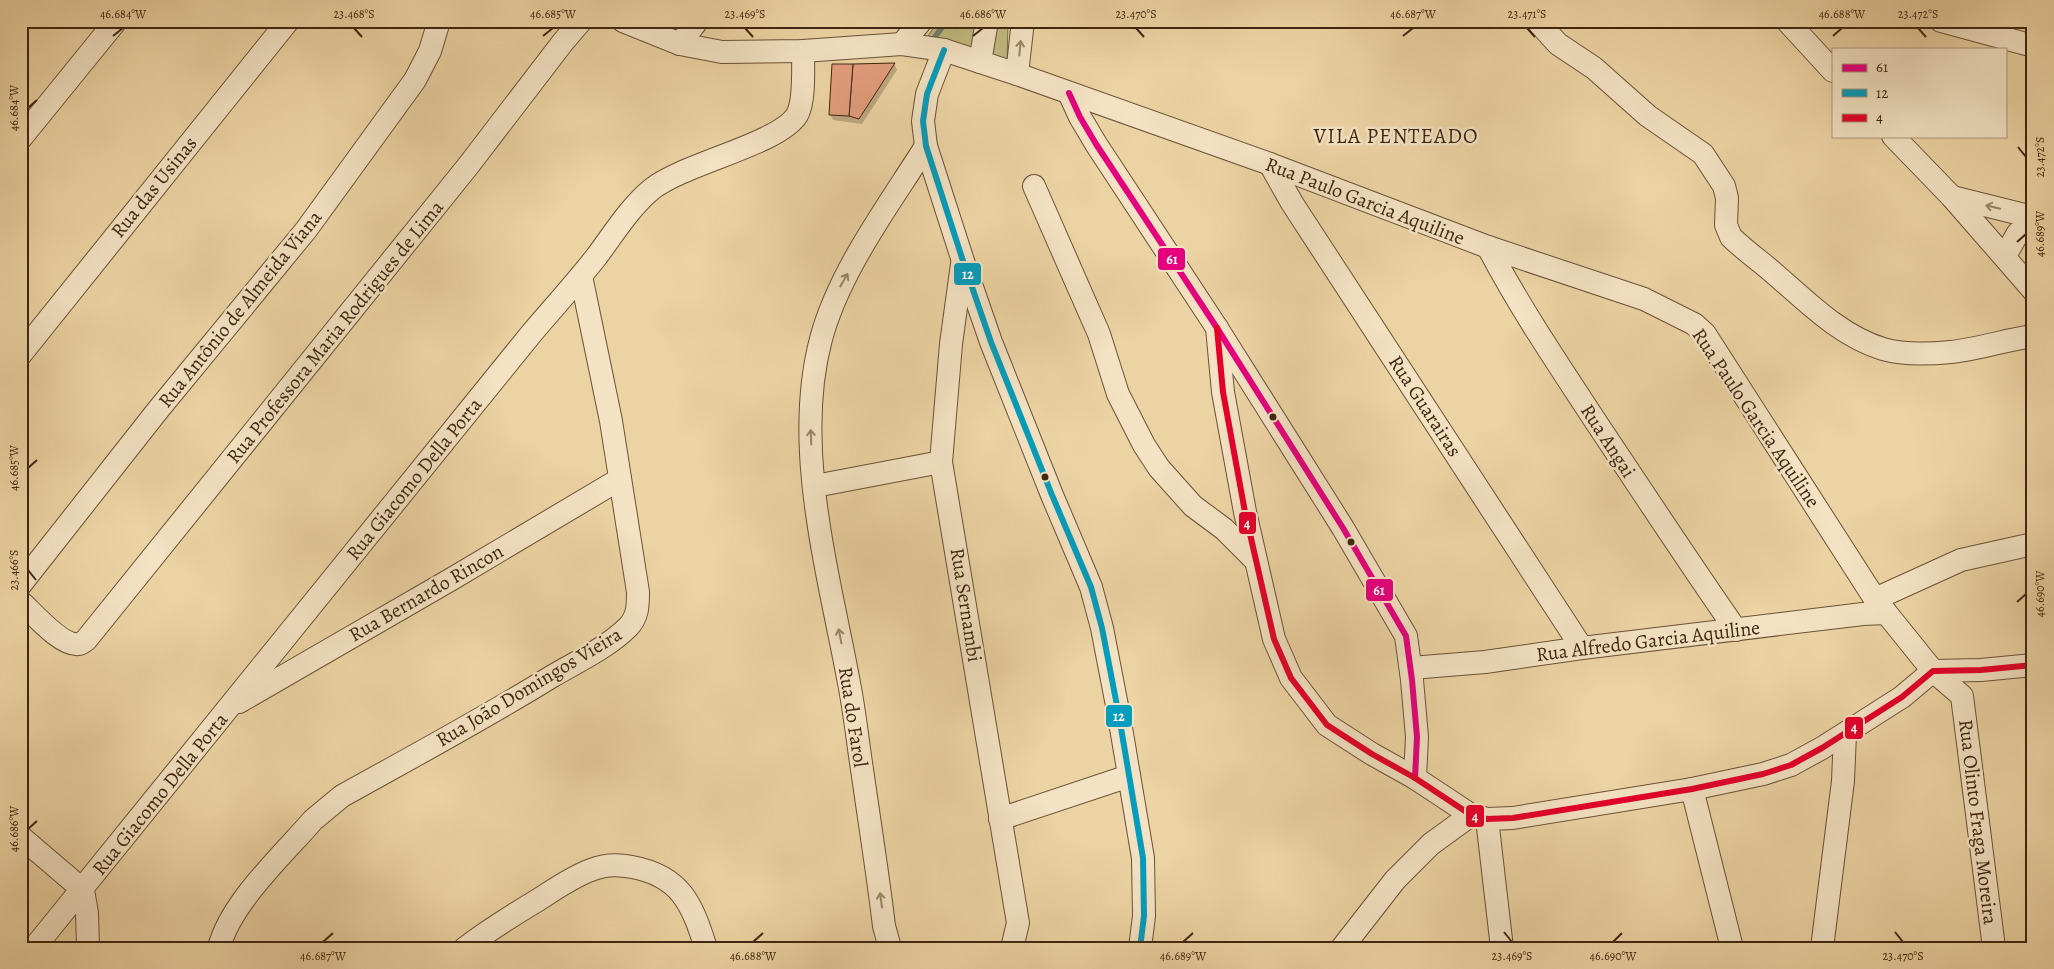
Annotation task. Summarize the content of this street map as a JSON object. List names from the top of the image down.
{
  "streets": {
    "street": [
      "Rua das Usinas",
      "Rua Paulo Garcia Aquiline",
      "Rua Antônio de Almeida Viana",
      "Rua Professora Maria Rodrigues de Lima",
      "Rua Guarairas",
      "Rua Angai",
      "Rua Giacomo Della Porta",
      "Rua Bernardo Rincon",
      "Rua Sernambi",
      "Rua Alfredo Garcia Aquiline",
      "Rua João Domingos Vieira",
      "Rua do Farol",
      "Rua Olinto Fraga Moreira"
    ]
  },
  "crossings": [
    ["Rua Paulo Garcia Aquiline", "Rua Guarairas"],
    ["Rua Paulo Garcia Aquiline", "Rua Angai"],
    ["Rua Paulo Garcia Aquiline", "Rua Giacomo Della Porta"],
    ["Rua Paulo Garcia Aquiline", "Rua Alfredo Garcia Aquiline"],
    ["Rua Paulo Garcia Aquiline", "Rua Olinto Fraga Moreira"],
    ["Rua Guarairas", "Rua Alfredo Garcia Aquiline"],
    ["Rua Angai", "Rua Alfredo Garcia Aquiline"],
    ["Rua Giacomo Della Porta", "Rua Bernardo Rincon"],
    ["Rua Giacomo Della Porta", "Rua João Domingos Vieira"],
    ["Rua Bernardo Rincon", "Rua João Domingos Vieira"]
  ],
  "districts": ["VILA PENTEADO"],
  "lines": ["transit line 12", "transit line 61", "transit line 4"],
  "legend": ["61", "12", "4"],
  "coordinates": [
    "46.684°W",
    "23.468°S",
    "46.685°W",
    "23.469°S",
    "46.686°W",
    "23.470°S",
    "46.687°W",
    "23.471°S",
    "46.688°W",
    "23.472°S",
    "46.689°W",
    "23.466°S",
    "46.690°W"
  ]
}
